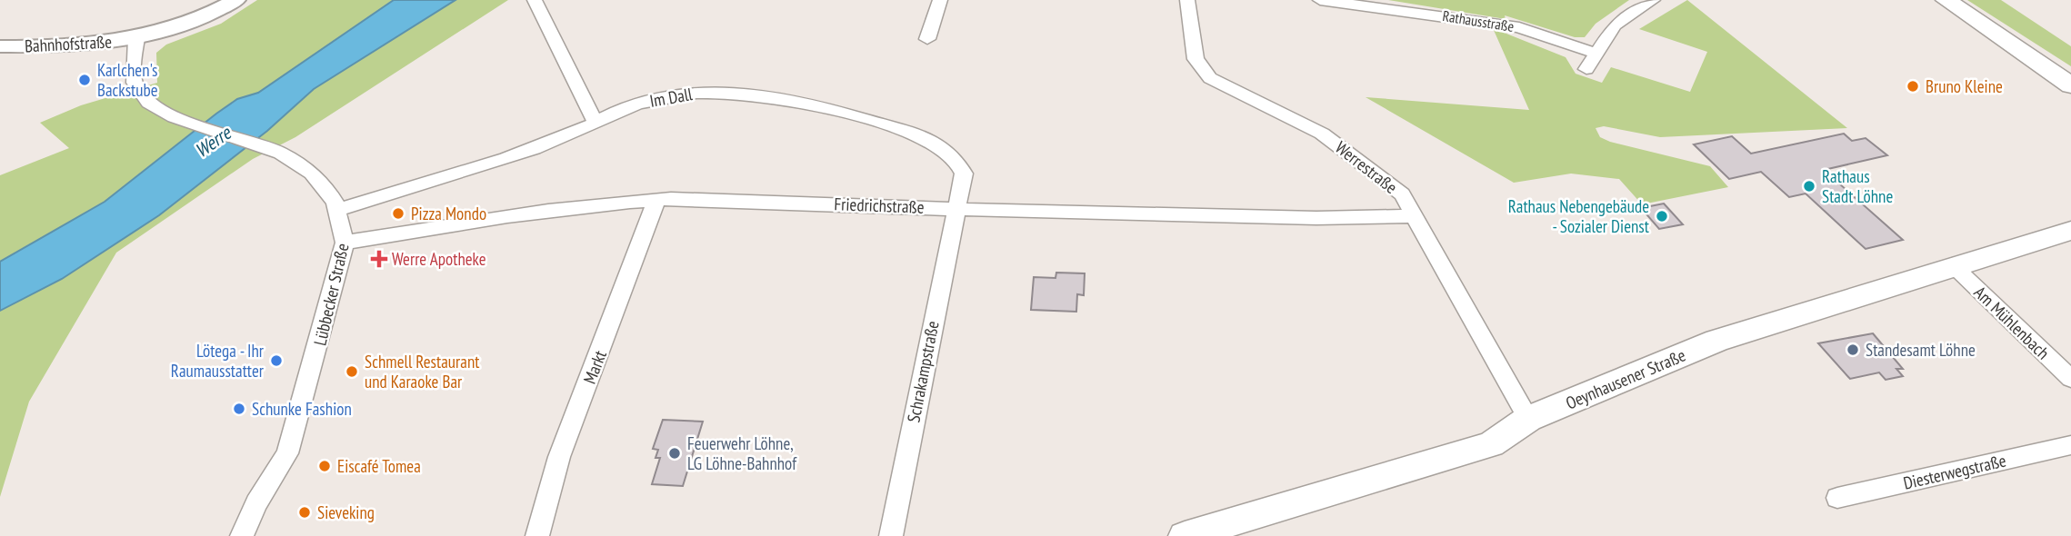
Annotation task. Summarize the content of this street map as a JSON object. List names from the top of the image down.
{
  "streets": {
    "main road": ["Oeynhausener Straße"],
    "street": [
      "Rathausstraße",
      "Bahnhofstraße",
      "Im Dall",
      "Werrestraße",
      "Friedrichstraße",
      "Lübbecker Straße",
      "Am Mühlenbach",
      "Markt",
      "Schrakampstraße",
      "Diesterwegstraße"
    ]
  },
  "crossings": [
    ["Bahnhofstraße", "Lübbecker Straße"],
    ["Im Dall", "Friedrichstraße"],
    ["Im Dall", "Lübbecker Straße"],
    ["Im Dall", "Schrakampstraße"],
    ["Werrestraße", "Friedrichstraße"],
    ["Werrestraße", "Oeynhausener Straße"],
    ["Friedrichstraße", "Lübbecker Straße"],
    ["Friedrichstraße", "Markt"],
    ["Friedrichstraße", "Schrakampstraße"],
    ["Am Mühlenbach", "Oeynhausener Straße"]
  ],
  "water": ["Werre"],
  "places": {
    "other": [
      "Karlchen's Backstube",
      "Bruno Kleine",
      "Rathaus Stadt Löhne",
      "Pizza Mondo",
      "Rathaus Nebengebäude - Sozialer Dienst",
      "Standesamt Löhne",
      "Lötega - Ihr Raumausstatter",
      "Schmell Restaurant und Karaoke Bar",
      "Schunke Fashion",
      "Feuerwehr Löhne, LG Löhne-Bahnhof",
      "Eiscafé Tomea",
      "Sieveking"
    ],
    "health": ["Werre Apotheke"]
  }
}
